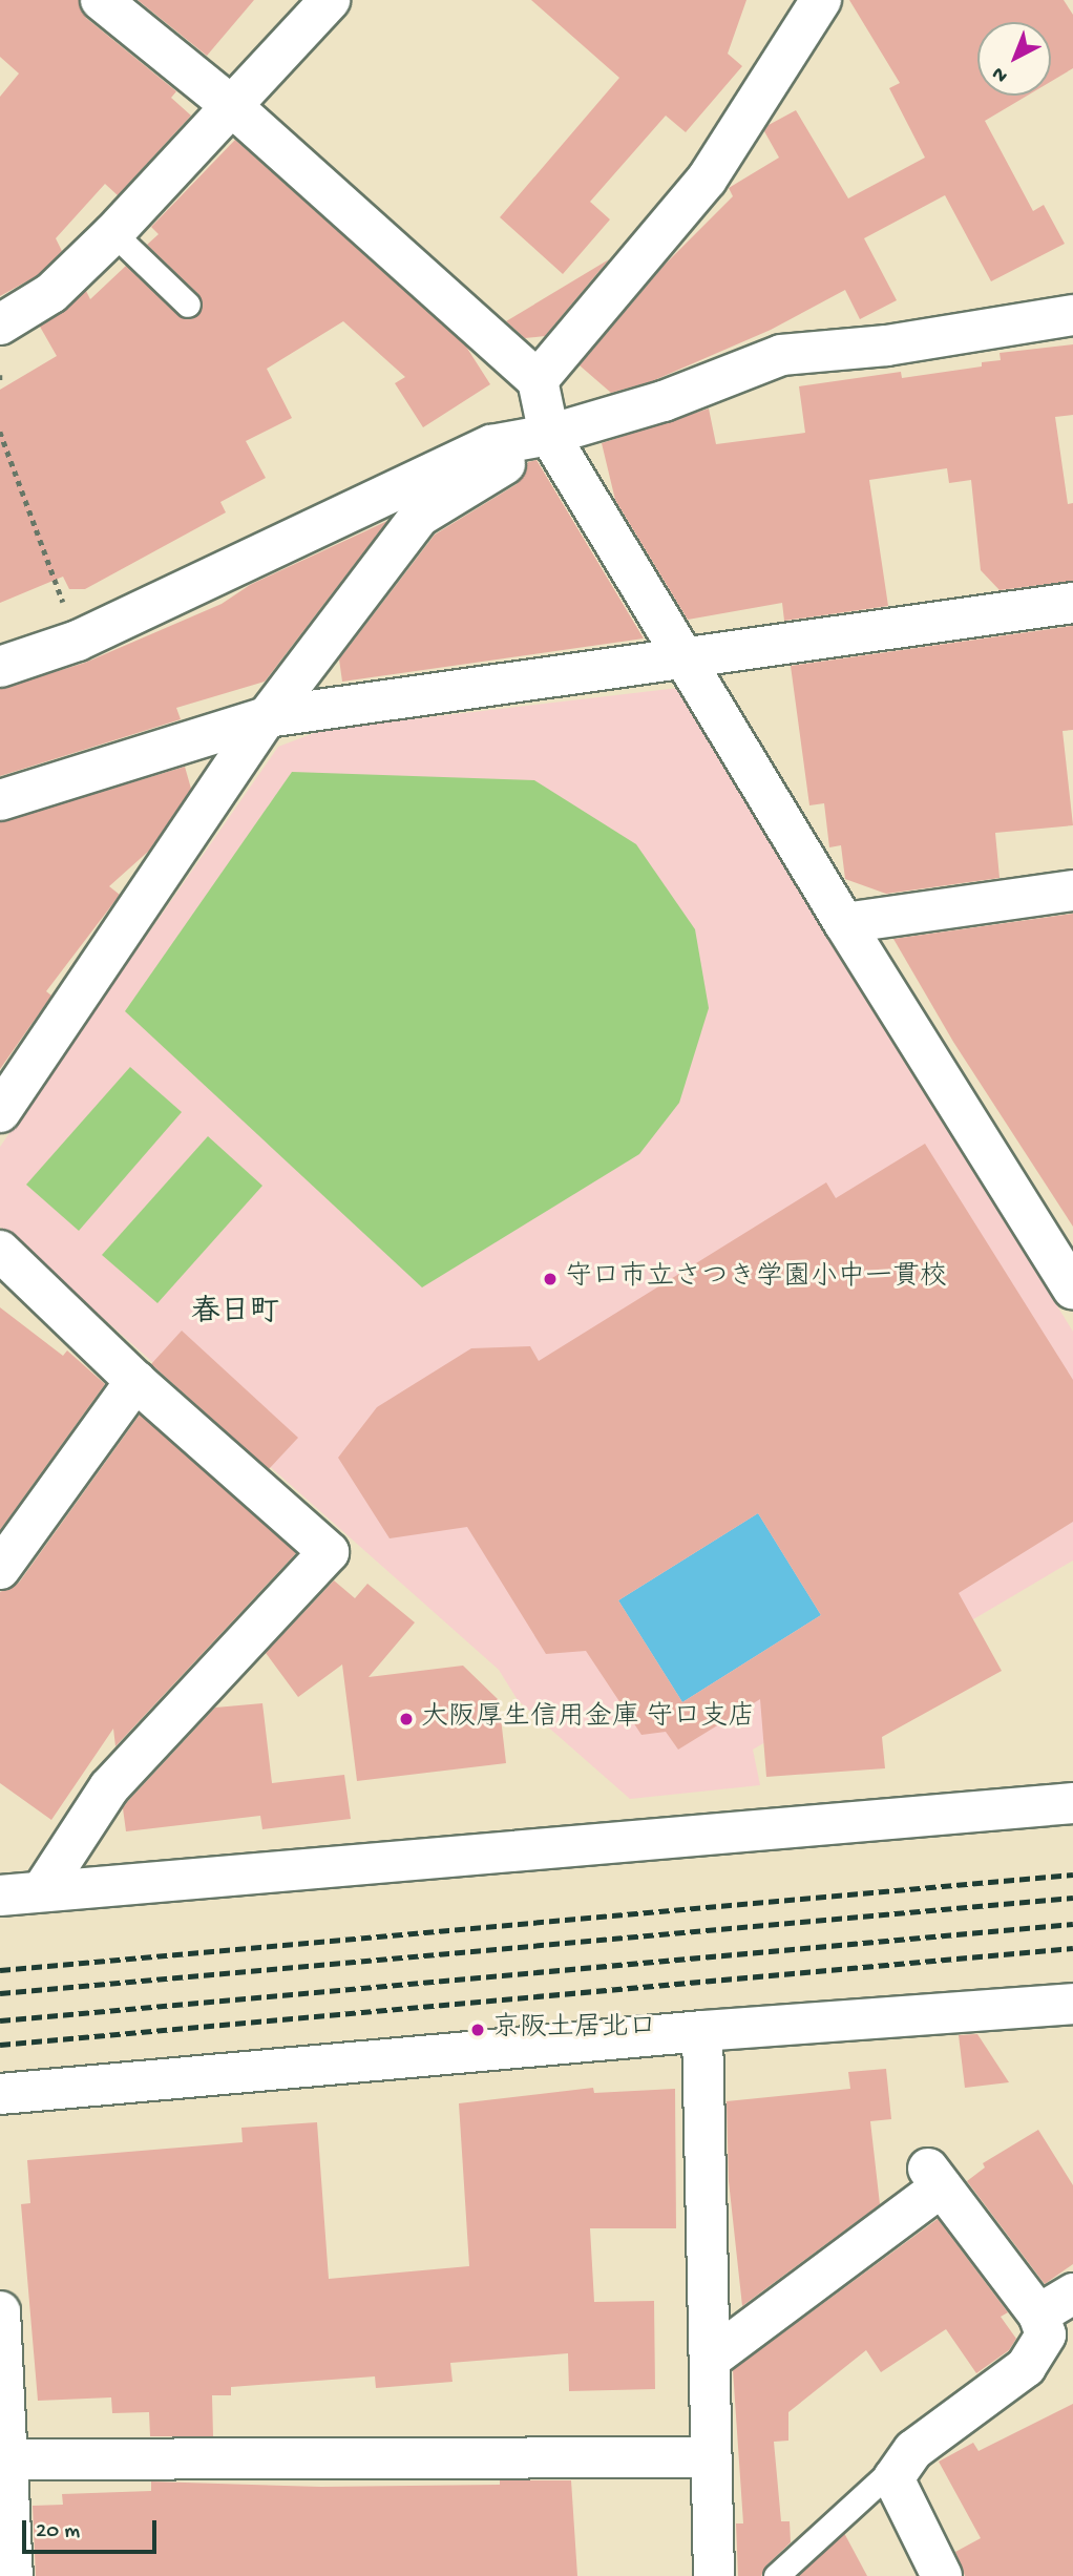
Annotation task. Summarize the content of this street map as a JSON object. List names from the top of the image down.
{
  "districts": ["春日町"],
  "places": ["守口市立さつき学園小中一貫校", "大阪厚生信用金庫 守口支店", "京阪土居北口"],
  "scale_bar": "20 m",
  "north": "bottom left"
}
